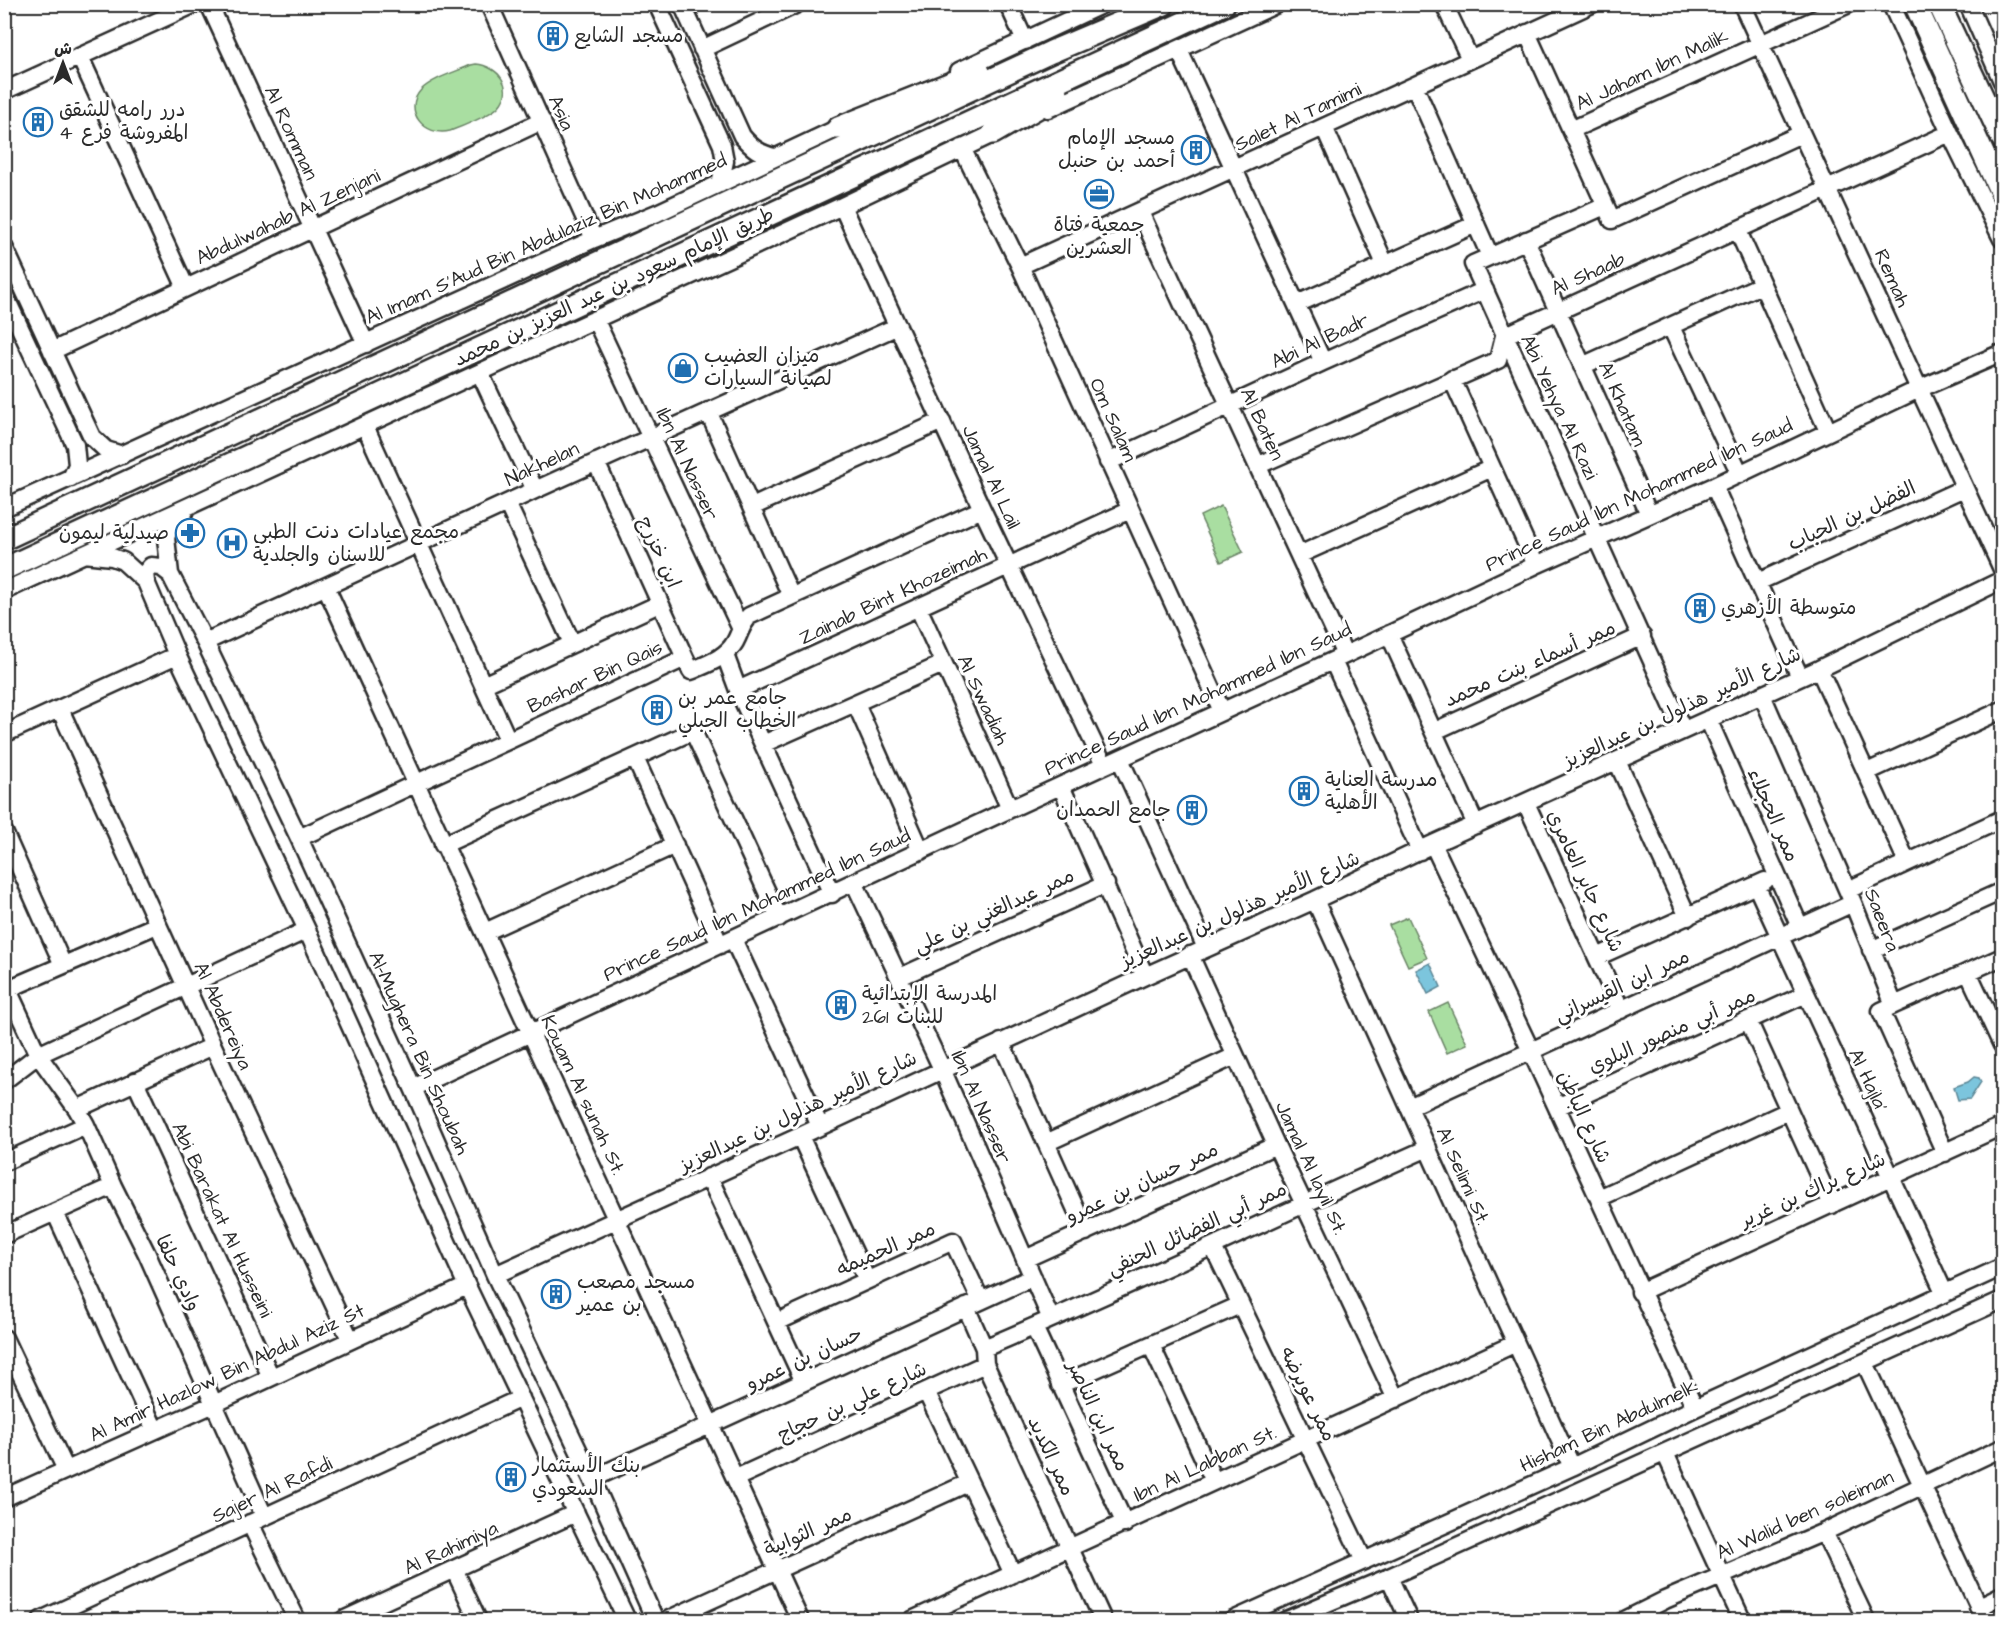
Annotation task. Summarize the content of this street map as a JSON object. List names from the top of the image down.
{
  "streets": {
    "main road": ["طريق الإمام سعود بن عبد العزيز بن محمد"],
    "street": [
      "Al Jaham Ibn Malik",
      "Asia",
      "Salet Al Tamimi",
      "Al Romman",
      "Abdulwahab Al Zenjani",
      "Al Imam S'Aud Bin Abdulaziz Bin Mohammed",
      "Al Shaab",
      "Remah",
      "Abi Al Badr",
      "Al Khatam",
      "Abi Yehya Al Razi",
      "Om Salam",
      "Al Baten",
      "Nakhelan",
      "Ibn Al Nasser",
      "Jamal Al Lail",
      "Prince Saud Ibn Mohammed Ibn Saud",
      "الفضل بن الحباب",
      "ابن خزرج",
      "Zainab Bint Khozeimah",
      "ممر أسماء بنت محمد",
      "Bashar Bin Qais",
      "Al Swadiah",
      "شارع الأمير هذلول بن عبدالعزيز",
      "ممر الحجلاء",
      "شارع جابر العامري",
      "ممر عبدالغني بن علي",
      "Saeera",
      "ممر ابن القيسراني",
      "Al Abdereiya",
      "ممر أبي منصور البلوي",
      "Al-Mughera Bin Shoubah",
      "Al Hajla'",
      "Kouam Al sunah St.",
      "شارع الباطن",
      "Jamal Al layil St.",
      "Al Selimi St.",
      "ممر حسان بن عمرو",
      "شارع براك بن غرير",
      "Abi Barakat Al Husseini",
      "ممر أبي الفضائل الحنفي",
      "ممر الحميمه",
      "وادي حلفا",
      "حسان بن عمرو",
      "Al Amir Hazlow Bin Abdul Aziz St",
      "ممر عويرضه",
      "شارع علي بن حجاج",
      "ممر ابن الناصر",
      "Hisham Bin Abdulmelk",
      "ممر الكديد",
      "Ibn Al Labban St.",
      "Sajer Al Rafdi",
      "Al Walid ben soleiman",
      "ممر الثوابية",
      "Al Rahimiya"
    ]
  },
  "crossings": [
    ["Al Jaham Ibn Malik", "Remah"],
    ["Asia", "Abdulwahab Al Zenjani"],
    ["Asia", "Al Imam S'Aud Bin Abdulaziz Bin Mohammed"],
    ["Salet Al Tamimi", "Om Salam"],
    ["Salet Al Tamimi", "Al Baten"],
    ["Al Romman", "Abdulwahab Al Zenjani"],
    ["Al Romman", "Al Imam S'Aud Bin Abdulaziz Bin Mohammed"],
    ["Al Shaab", "Remah"],
    ["Al Shaab", "Al Khatam"],
    ["Al Shaab", "Abi Yehya Al Razi"],
    ["Remah", "Prince Saud Ibn Mohammed Ibn Saud"],
    ["Remah", "الفضل بن الحباب"],
    ["Abi Al Badr", "Abi Yehya Al Razi"],
    ["Abi Al Badr", "Om Salam"],
    ["Abi Al Badr", "Al Baten"],
    ["Al Khatam", "Prince Saud Ibn Mohammed Ibn Saud"],
    ["Abi Yehya Al Razi", "Prince Saud Ibn Mohammed Ibn Saud"],
    ["Abi Yehya Al Razi", "ممر أسماء بنت محمد"],
    ["Abi Yehya Al Razi", "شارع الأمير هذلول بن عبدالعزيز"],
    ["Om Salam", "Prince Saud Ibn Mohammed Ibn Saud"],
    ["Om Salam", "Zainab Bint Khozeimah"],
    ["Al Baten", "Prince Saud Ibn Mohammed Ibn Saud"],
    ["Al Baten", "شارع الأمير هذلول بن عبدالعزيز"],
    ["Al Baten", "شارع الباطن"],
    ["Nakhelan", "Ibn Al Nasser"],
    ["Nakhelan", "Jamal Al Lail"],
    ["Nakhelan", "ابن خزرج"],
    ["Nakhelan", "Al-Mughera Bin Shoubah"],
    ["Nakhelan", "Kouam Al sunah St."],
    ["Ibn Al Nasser", "Prince Saud Ibn Mohammed Ibn Saud"],
    ["Ibn Al Nasser", "شارع الأمير هذلول بن عبدالعزيز"],
    ["Ibn Al Nasser", "ممر عبدالغني بن علي"],
    ["Ibn Al Nasser", "ممر حسان بن عمرو"],
    ["Ibn Al Nasser", "ممر أبي الفضائل الحنفي"],
    ["Ibn Al Nasser", "حسان بن عمرو"],
    ["Jamal Al Lail", "Prince Saud Ibn Mohammed Ibn Saud"],
    ["Jamal Al Lail", "Zainab Bint Khozeimah"],
    ["Prince Saud Ibn Mohammed Ibn Saud", "Al Swadiah"],
    ["Prince Saud Ibn Mohammed Ibn Saud", "Al-Mughera Bin Shoubah"],
    ["Prince Saud Ibn Mohammed Ibn Saud", "Kouam Al sunah St."],
    ["ابن خزرج", "Bashar Bin Qais"],
    ["Zainab Bint Khozeimah", "Al Swadiah"],
    ["Bashar Bin Qais", "Al-Mughera Bin Shoubah"],
    ["Bashar Bin Qais", "Kouam Al sunah St."],
    ["شارع الأمير هذلول بن عبدالعزيز", "ممر الحجلاء"],
    ["شارع الأمير هذلول بن عبدالعزيز", "شارع جابر العامري"],
    ["شارع الأمير هذلول بن عبدالعزيز", "Saeera"],
    ["شارع الأمير هذلول بن عبدالعزيز", "Al-Mughera Bin Shoubah"],
    ["شارع الأمير هذلول بن عبدالعزيز", "Kouam Al sunah St."],
    ["شارع الأمير هذلول بن عبدالعزيز", "شارع الباطن"],
    ["شارع الأمير هذلول بن عبدالعزيز", "Jamal Al layil St."],
    ["شارع الأمير هذلول بن عبدالعزيز", "Al Selimi St."],
    ["ممر الحجلاء", "ممر ابن القيسراني"],
    ["شارع جابر العامري", "ممر ابن القيسراني"],
    ["Saeera", "ممر ابن القيسراني"],
    ["ممر ابن القيسراني", "Al Hajla'"],
    ["ممر ابن القيسراني", "شارع الباطن"],
    ["ممر ابن القيسراني", "Al Selimi St."],
    ["Al Abdereiya", "Al Amir Hazlow Bin Abdul Aziz St"],
    ["ممر أبي منصور البلوي", "Al Hajla'"],
    ["ممر أبي منصور البلوي", "شارع الباطن"],
    ["Al-Mughera Bin Shoubah", "حسان بن عمرو"],
    ["Al Hajla'", "شارع براك بن غرير"],
    ["Al Hajla'", "Hisham Bin Abdulmelk"],
    ["Kouam Al sunah St.", "حسان بن عمرو"],
    ["Kouam Al sunah St.", "شارع علي بن حجاج"],
    ["Kouam Al sunah St.", "ممر الثوابية"],
    ["شارع الباطن", "شارع براك بن غرير"],
    ["شارع الباطن", "Hisham Bin Abdulmelk"],
    ["Jamal Al layil St.", "ممر حسان بن عمرو"],
    ["Jamal Al layil St.", "ممر أبي الفضائل الحنفي"],
    ["Jamal Al layil St.", "Ibn Al Labban St."],
    ["Al Selimi St.", "ممر أبي الفضائل الحنفي"],
    ["Al Selimi St.", "Hisham Bin Abdulmelk"],
    ["Al Selimi St.", "Ibn Al Labban St."],
    ["Abi Barakat Al Husseini", "Al Amir Hazlow Bin Abdul Aziz St"],
    ["ممر أبي الفضائل الحنفي", "ممر عويرضه"],
    ["ممر أبي الفضائل الحنفي", "شارع علي بن حجاج"],
    ["ممر أبي الفضائل الحنفي", "ممر ابن الناصر"],
    ["ممر أبي الفضائل الحنفي", "ممر الكديد"],
    ["ممر الحميمه", "حسان بن عمرو"],
    ["وادي حلفا", "Al Amir Hazlow Bin Abdul Aziz St"],
    ["وادي حلفا", "Sajer Al Rafdi"],
    ["حسان بن عمرو", "ممر الكديد"],
    ["ممر عويرضه", "Hisham Bin Abdulmelk"],
    ["ممر عويرضه", "Ibn Al Labban St."],
    ["شارع علي بن حجاج", "ممر الكديد"],
    ["ممر ابن الناصر", "Ibn Al Labban St."],
    ["ممر الكديد", "Ibn Al Labban St."]
  ],
  "places": {
    "building": [
      "مسجد الشايع",
      "درر رامه للشقق المفروشة فرع 4",
      "مسجد الإمام أحمد بن حنبل",
      "متوسطة الأزهري",
      "جامع عمر بن الخطاب الجبلي",
      "مدرسة العناية الأهلية",
      "جامع الحمدان",
      "المدرسة الإبتدائية 261 للبنات",
      "مسجد مصعب بن عمير",
      "بنك الأستثمار السعودي"
    ],
    "office": ["جمعية فتاة العشرين"],
    "shop": ["ميزان العضيب لصيانة السيارات"],
    "pharmacy": ["صيدلية ليمون"],
    "hospital": ["مجمع عيادات دنت الطبي للاسنان والجلدية"]
  },
  "north": "top"
}
